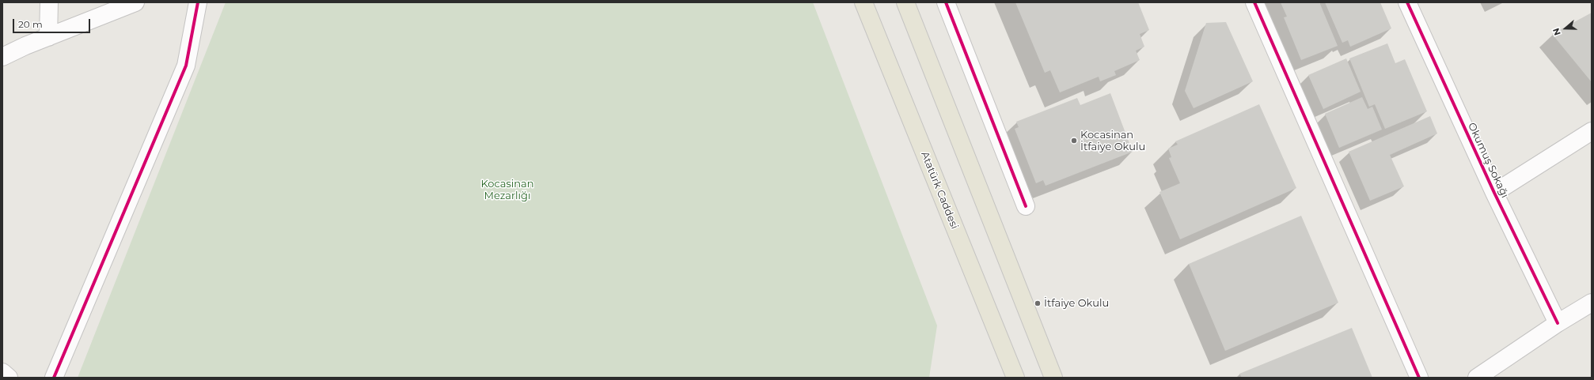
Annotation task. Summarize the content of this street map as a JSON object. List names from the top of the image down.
{
  "streets": {
    "main road": ["Atatürk Caddesi"],
    "street": ["Okumuş Sokağı"]
  },
  "parks": ["Kocasinan Mezarlığı"],
  "places": ["Kocasinan İtfaiye Okulu", "İtfaiye Okulu"],
  "scale_bar": "20 m",
  "north": "left"
}
